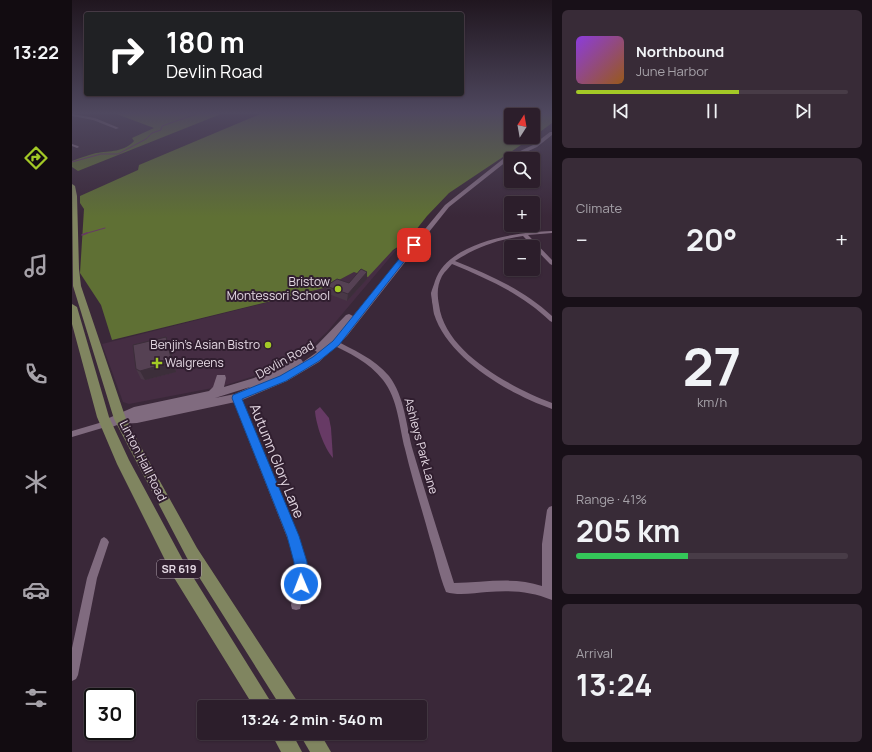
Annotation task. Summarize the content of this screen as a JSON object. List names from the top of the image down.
{
  "streets": {
    "main road": ["Devlin Road", "Linton Hall Road", "SR 619"],
    "street": ["Ashleys Park Lane", "Autumn Glory Lane"]
  },
  "crossings": [
    ["Devlin Road", "Ashleys Park Lane"],
    ["Devlin Road", "Linton Hall Road"],
    ["Devlin Road", "Autumn Glory Lane"]
  ],
  "places": {
    "other": ["Bristow Montessori School", "Benjin's Asian Bistro"],
    "health": ["Walgreens"]
  },
  "north": "top",
  "page": {
    "tabs": "13:22",
    "turn": ["180 m", "Devlin Road"],
    "song": ["Northbound", "June Harbor"],
    "map_buttons": ["+", "−"],
    "tile": [
      "Climate",
      ["27", "km/h"],
      ["Range · 41%", "205 km"],
      ["Arrival", "13:24"]
    ],
    "heat": ["−", "20°", "+"],
    "limit": "30",
    "trip": "13:24 · 2 min · 540 m"
  }
}
